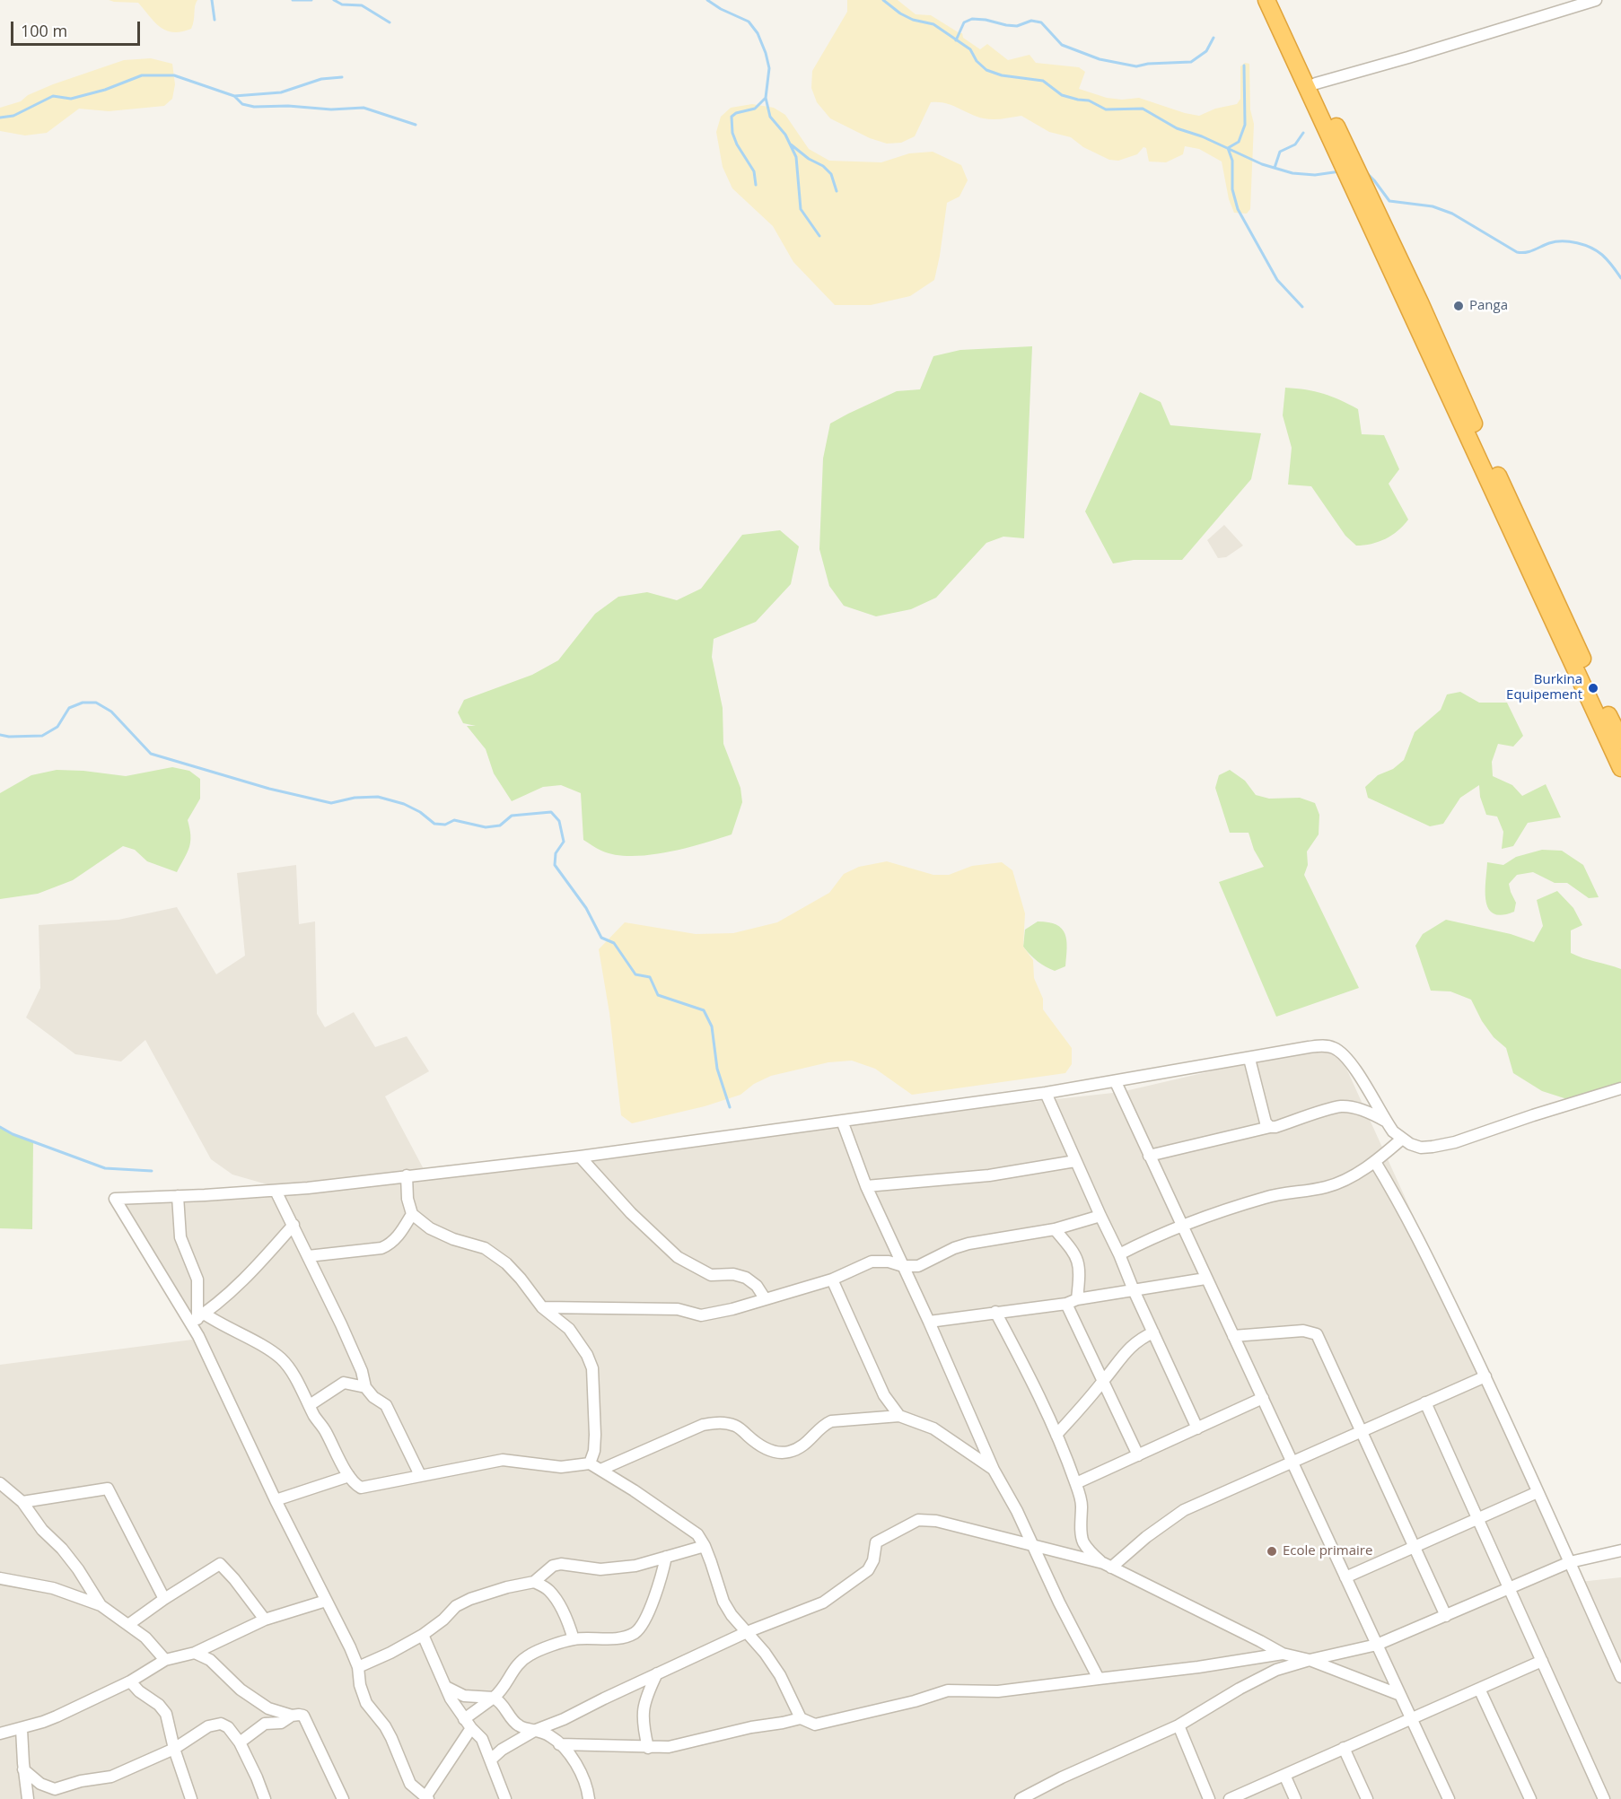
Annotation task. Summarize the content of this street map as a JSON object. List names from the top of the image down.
{
  "places": ["Panga", "Burkina Equipement", "Ecole primaire"],
  "scale_bar": "100 m"
}
